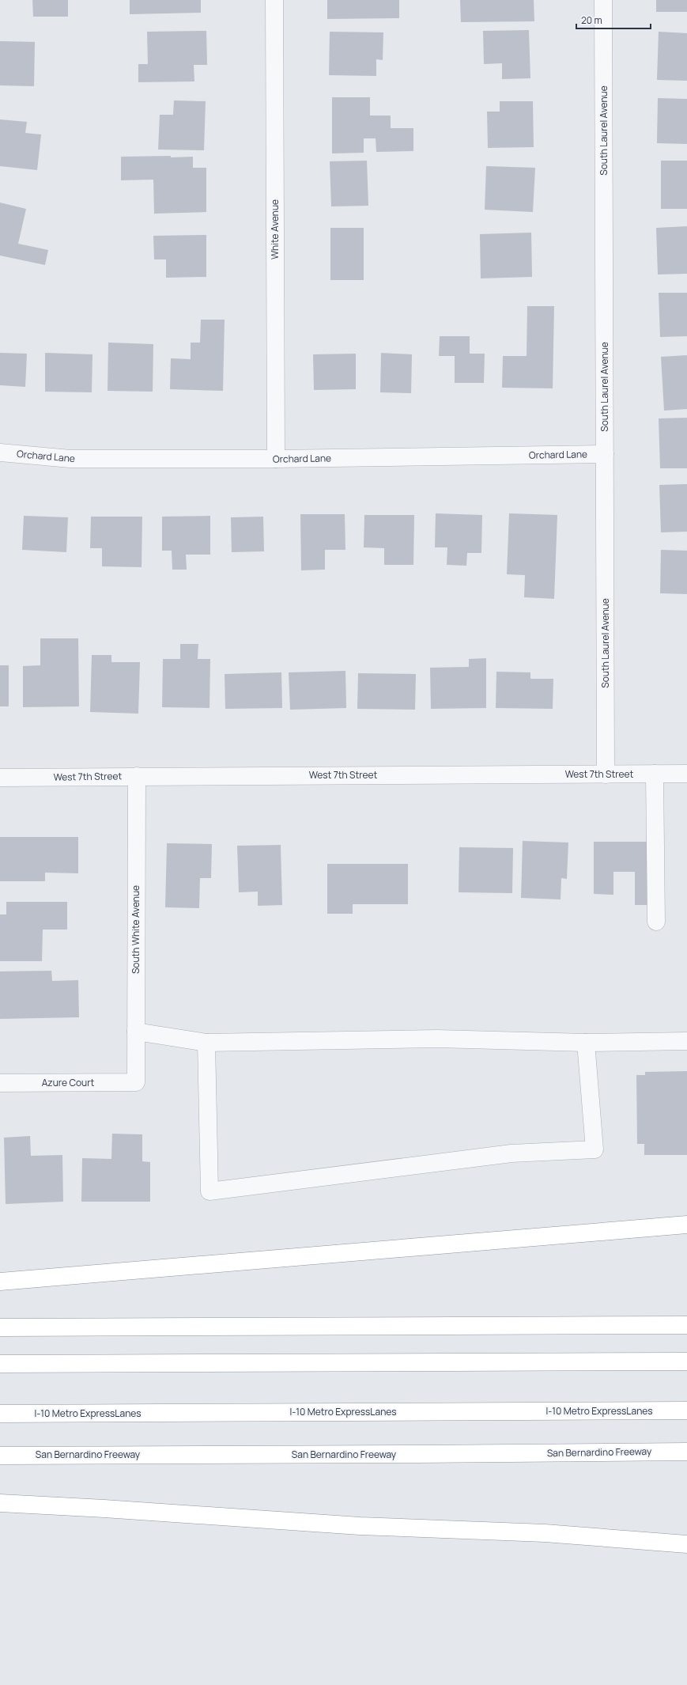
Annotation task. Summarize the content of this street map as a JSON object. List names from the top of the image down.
{
  "streets": {
    "highway": ["I-10 Metro ExpressLanes", "San Bernardino Freeway"],
    "street": [
      "South Laurel Avenue",
      "White Avenue",
      "Orchard Lane",
      "West 7th Street",
      "South White Avenue",
      "Azure Court"
    ]
  },
  "crossings": [
    ["South Laurel Avenue", "Orchard Lane"],
    ["South Laurel Avenue", "West 7th Street"],
    ["White Avenue", "Orchard Lane"],
    ["West 7th Street", "South White Avenue"],
    ["South White Avenue", "Azure Court"]
  ],
  "scale_bar": "20 m"
}
